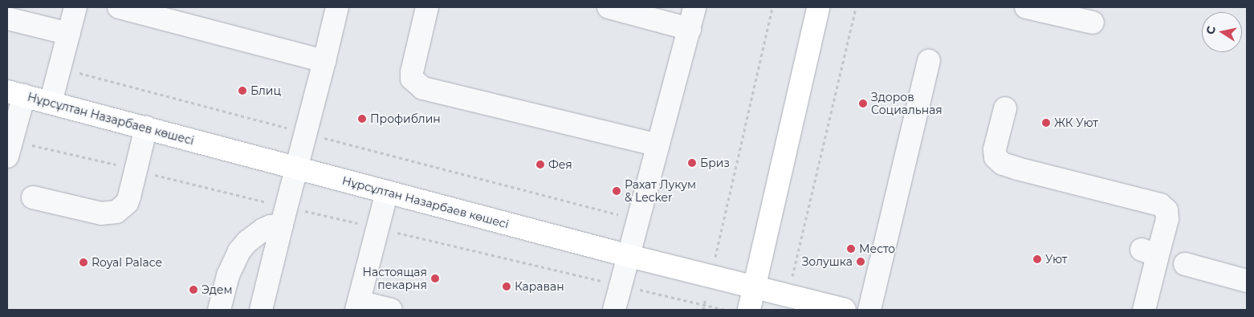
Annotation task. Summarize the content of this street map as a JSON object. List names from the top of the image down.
{
  "streets": {
    "main road": ["Нұрсұлтан Назарбаев көшесі"]
  },
  "places": [
    "Блиц",
    "Здоров Социальная",
    "Профиблин",
    "ЖК Уют",
    "Бриз",
    "Фея",
    "Рахат Лукум & Lecker",
    "Место",
    "Уют",
    "Золушка",
    "Royal Palace",
    "Настоящая пекарня",
    "Караван",
    "Эдем"
  ],
  "north": "left"
}
